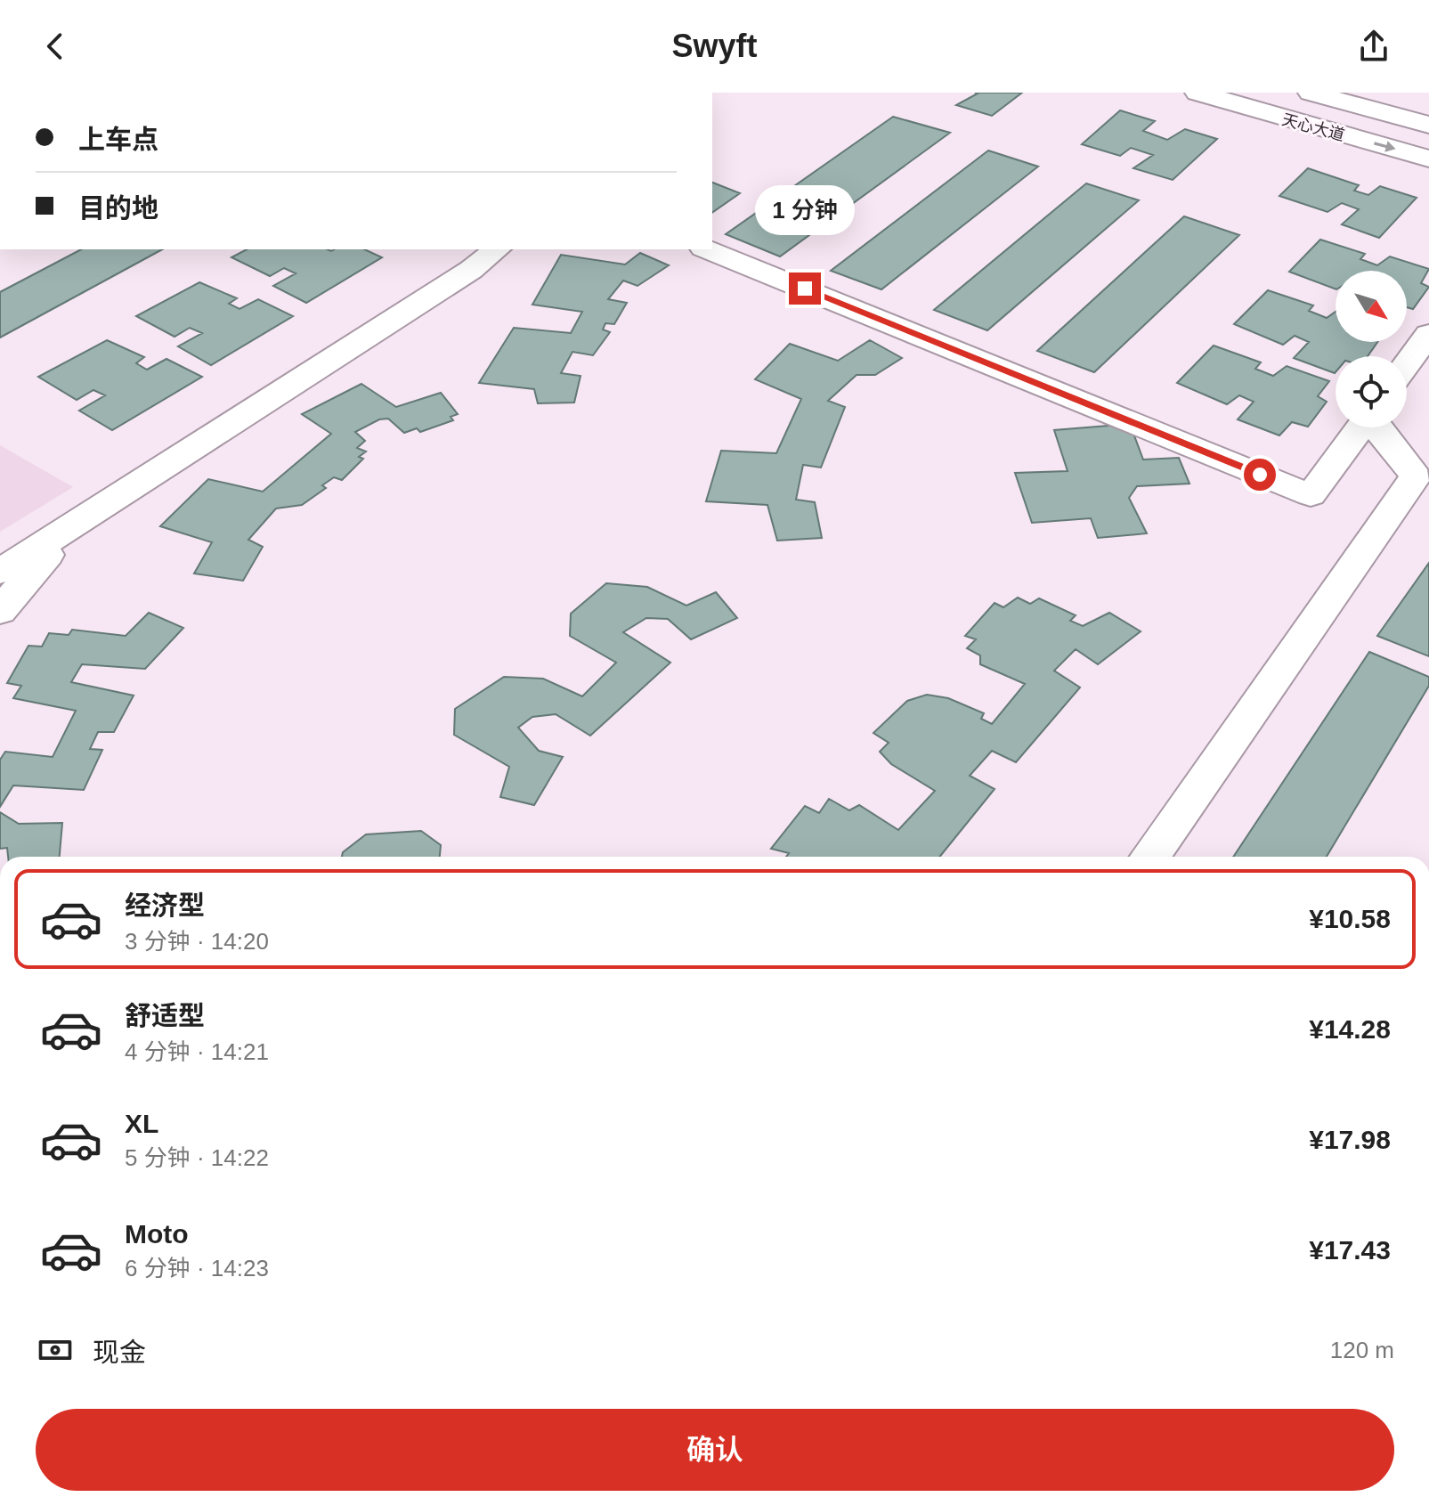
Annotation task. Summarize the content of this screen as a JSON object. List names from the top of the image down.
{
  "streets": {
    "street": ["天心大道"]
  },
  "north": "bottom right",
  "page": {
    "header": "Swyft",
    "banner": ["上车点", "目的地"],
    "bubble": "1 分钟",
    "list": [
      {
        "name": "经济型",
        "note": "3 分钟 · 14:20",
        "value": "¥10.58"
      },
      {
        "name": "舒适型",
        "note": "4 分钟 · 14:21",
        "value": "¥14.28"
      },
      {
        "name": "XL",
        "note": "5 分钟 · 14:22",
        "value": "¥17.98"
      },
      {
        "name": "Moto",
        "note": "6 分钟 · 14:23",
        "value": "¥17.43"
      }
    ],
    "pay": ["现金", "120 m"],
    "buttons": "确认"
  }
}
